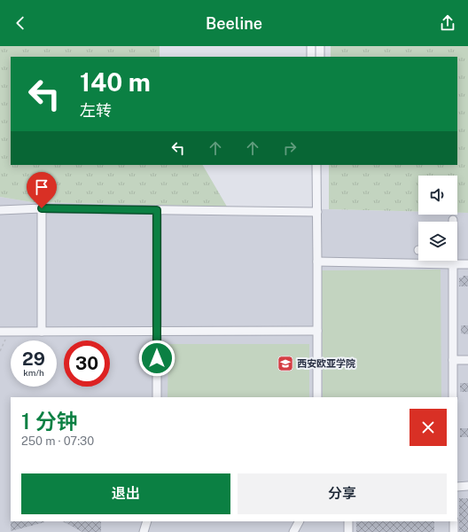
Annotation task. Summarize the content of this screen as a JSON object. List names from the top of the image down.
{
  "places": {
    "school or university": ["西安欧亚学院"]
  },
  "page": {
    "header": "Beeline",
    "turn": ["140 m", "左转"],
    "speed": "29 km/h",
    "limit": "30",
    "heading": ["1 分钟", "250 m · 07:30"],
    "buttons": ["退出", "分享"]
  }
}
